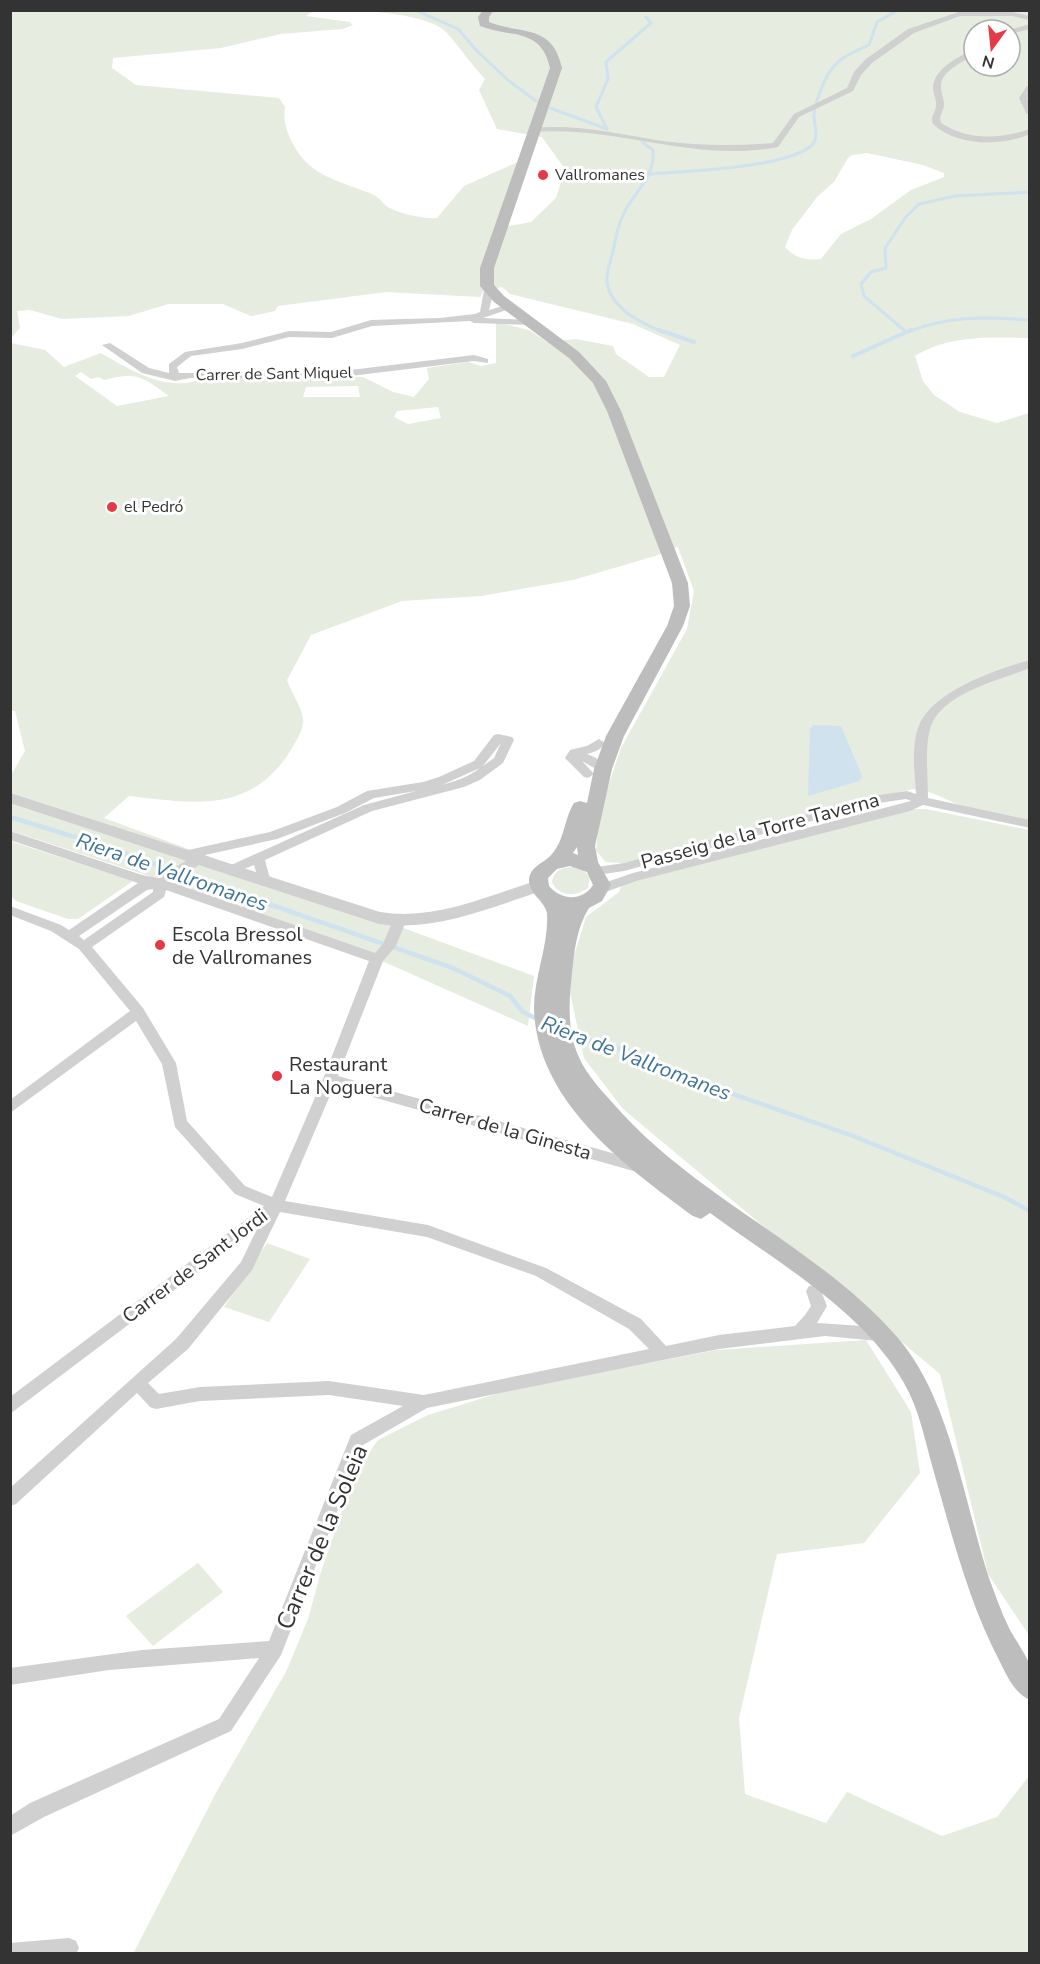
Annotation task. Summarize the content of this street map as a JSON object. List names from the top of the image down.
{
  "streets": {
    "street": [
      "Carrer de Sant Miquel",
      "Passeig de la Torre Taverna",
      "Carrer de la Ginesta",
      "Carrer de Sant Jordi",
      "Carrer de la Soleia"
    ]
  },
  "crossings": [
    ["Carrer de la Ginesta", "Carrer de Sant Jordi"]
  ],
  "water": ["Riera de Vallromanes"],
  "places": [
    "Vallromanes",
    "el Pedró",
    "Escola Bressol de Vallromanes",
    "Restaurant La Noguera"
  ],
  "north": "bottom"
}
